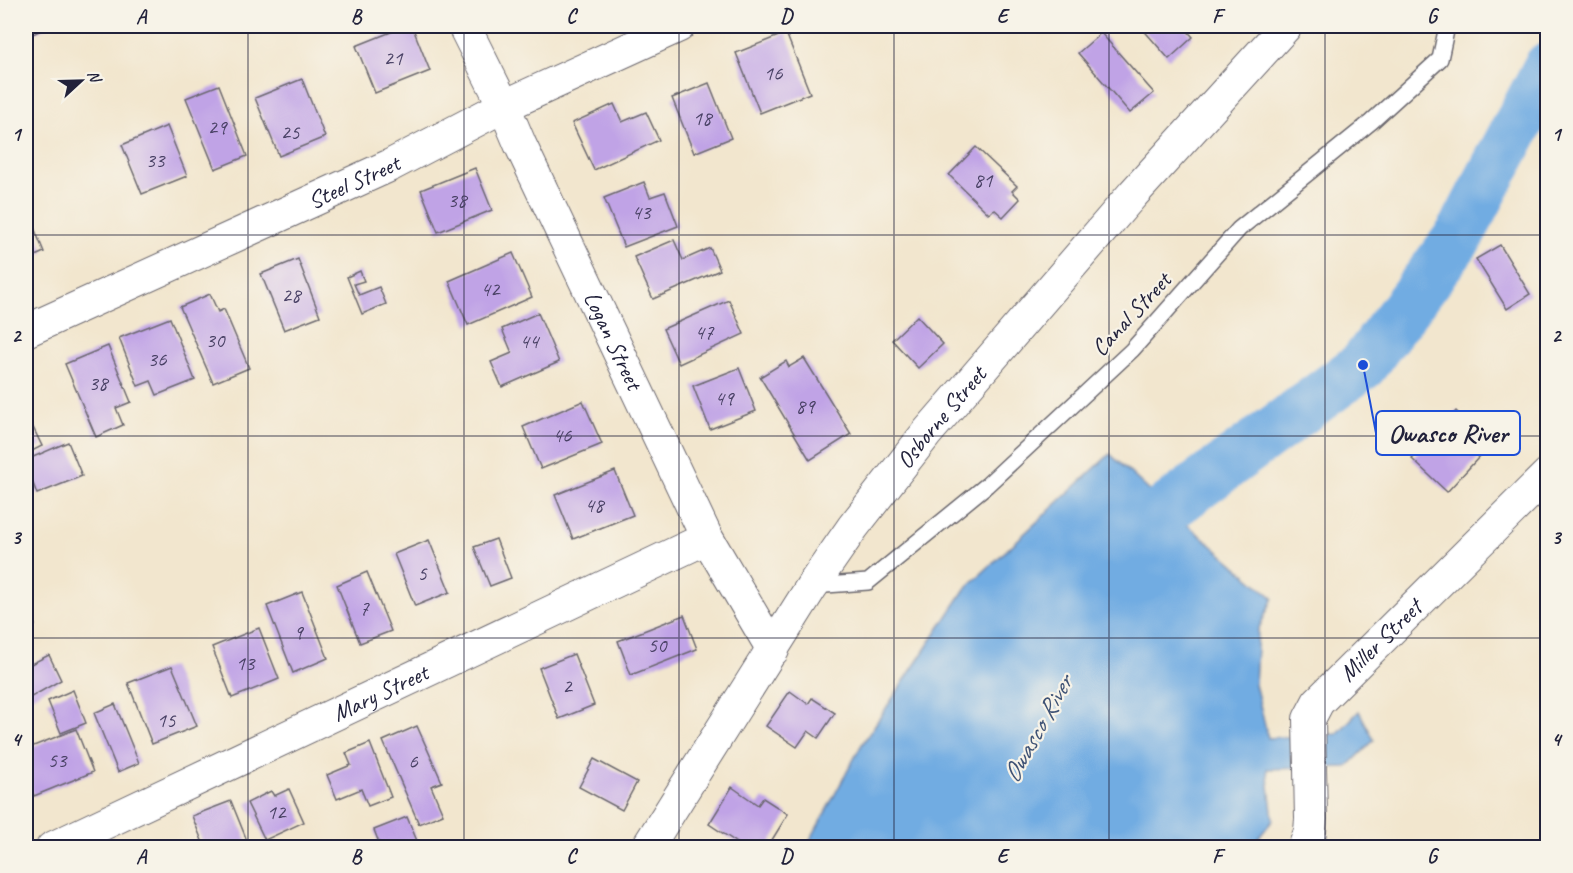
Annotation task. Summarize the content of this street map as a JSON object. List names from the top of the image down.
{
  "streets": {
    "street": [
      "Steel Street",
      "Logan Street",
      "Osborne Street",
      "Miller Street",
      "Mary Street"
    ],
    "lane": ["Canal Street"]
  },
  "crossings": [
    ["Steel Street", "Logan Street"],
    ["Canal Street", "Osborne Street"],
    ["Logan Street", "Osborne Street"],
    ["Logan Street", "Mary Street"]
  ],
  "water": ["Owasco River"],
  "places": ["Owasco River"],
  "house_numbers": [
    "21",
    "16",
    "18",
    "29",
    "25",
    "33",
    "81",
    "38",
    "43",
    "42",
    "28",
    "47",
    "30",
    "44",
    "36",
    "38",
    "49",
    "89",
    "46",
    "48",
    "5",
    "7",
    "9",
    "50",
    "13",
    "2",
    "15",
    "53",
    "6",
    "12"
  ],
  "north": "right",
  "grid": {
    "columns": [
      "A",
      "B",
      "C",
      "D",
      "E",
      "F",
      "G"
    ],
    "rows": [
      "1",
      "2",
      "3",
      "4"
    ]
  }
}
